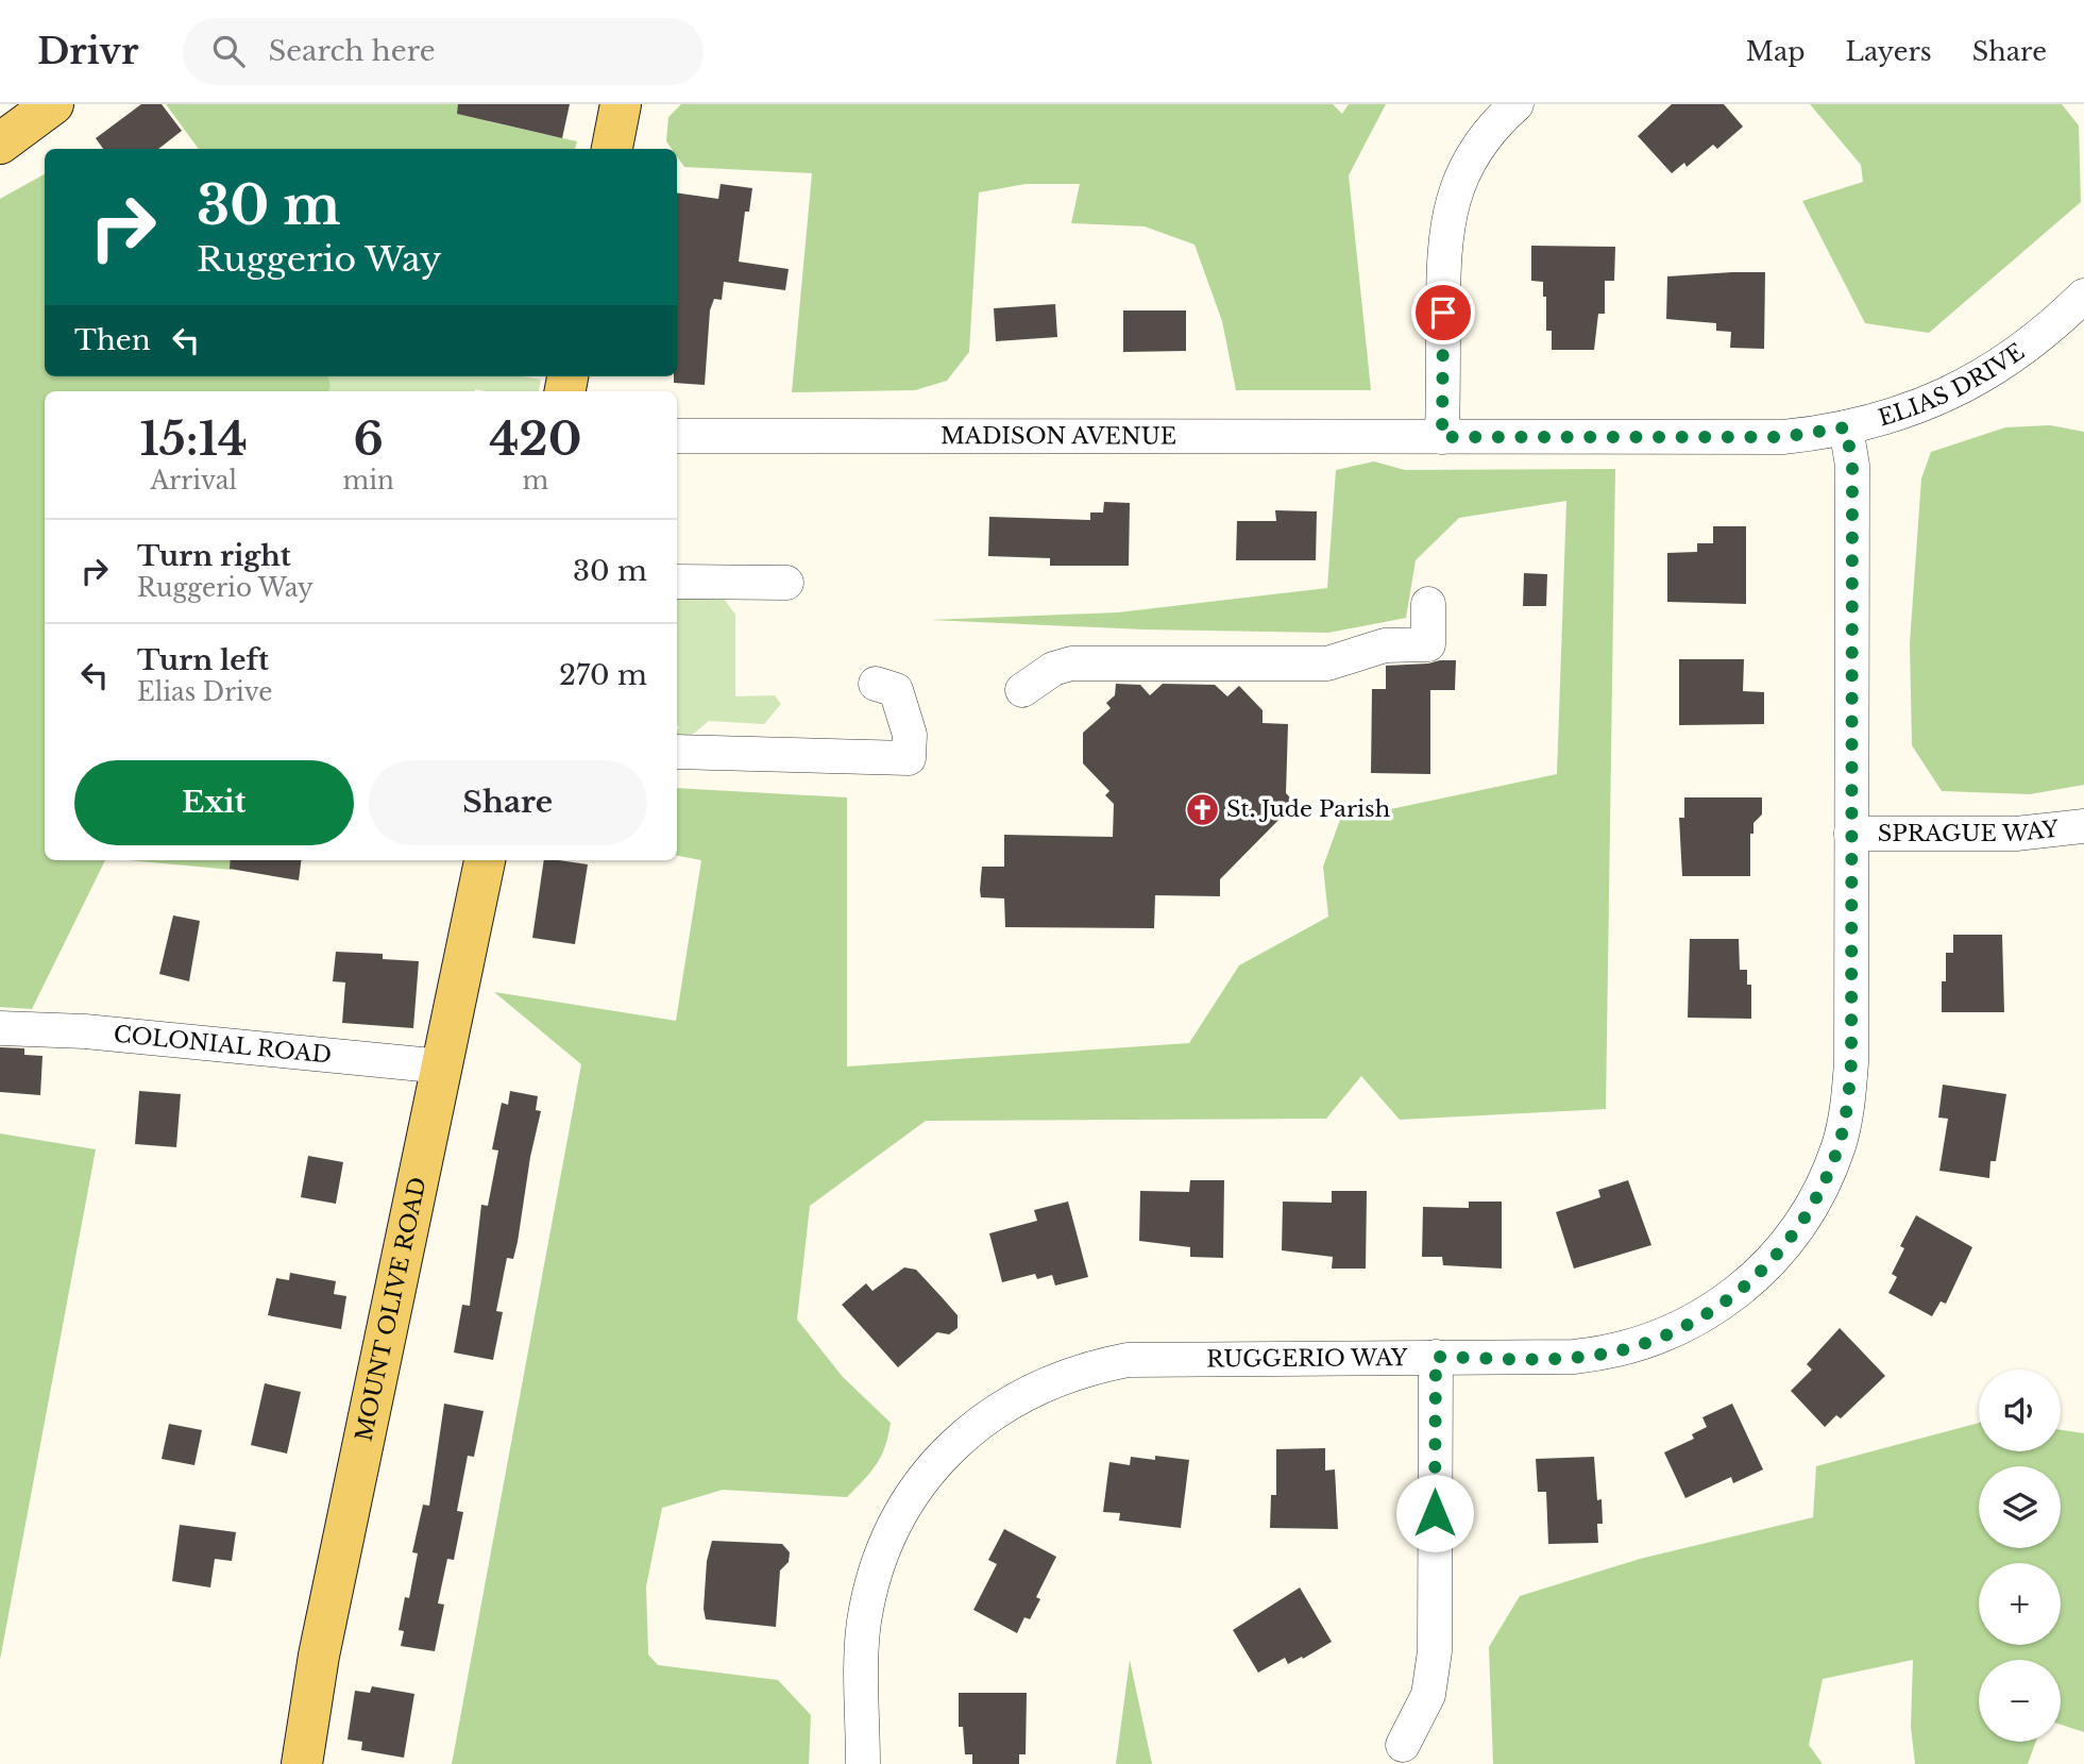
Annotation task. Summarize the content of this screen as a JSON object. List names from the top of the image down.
{
  "streets": {
    "main road": ["MOUNT OLIVE ROAD"],
    "street": [
      "ELIAS DRIVE",
      "MADISON AVENUE",
      "SPRAGUE WAY",
      "COLONIAL ROAD",
      "RUGGERIO WAY"
    ]
  },
  "crossings": [
    ["ELIAS DRIVE", "MADISON AVENUE"],
    ["ELIAS DRIVE", "RUGGERIO WAY"],
    ["SPRAGUE WAY", "RUGGERIO WAY"],
    ["COLONIAL ROAD", "MOUNT OLIVE ROAD"]
  ],
  "places": {
    "church": ["St. Jude Parish"]
  },
  "page": {
    "header": "Drivr",
    "search": "Search here",
    "nav": ["Map", "Layers", "Share"],
    "turn": ["30 m", "Ruggerio Way"],
    "then": "Then",
    "eta": [
      "15:14",
      "Arrival",
      "6",
      "min",
      "420",
      "m"
    ],
    "list": [
      {
        "name": "Turn right",
        "note": "Ruggerio Way",
        "value": "30 m"
      },
      {
        "name": "Turn left",
        "note": "Elias Drive",
        "value": "270 m"
      }
    ],
    "buttons": ["Exit", "Share"],
    "map_buttons": ["+", "−"]
  }
}
